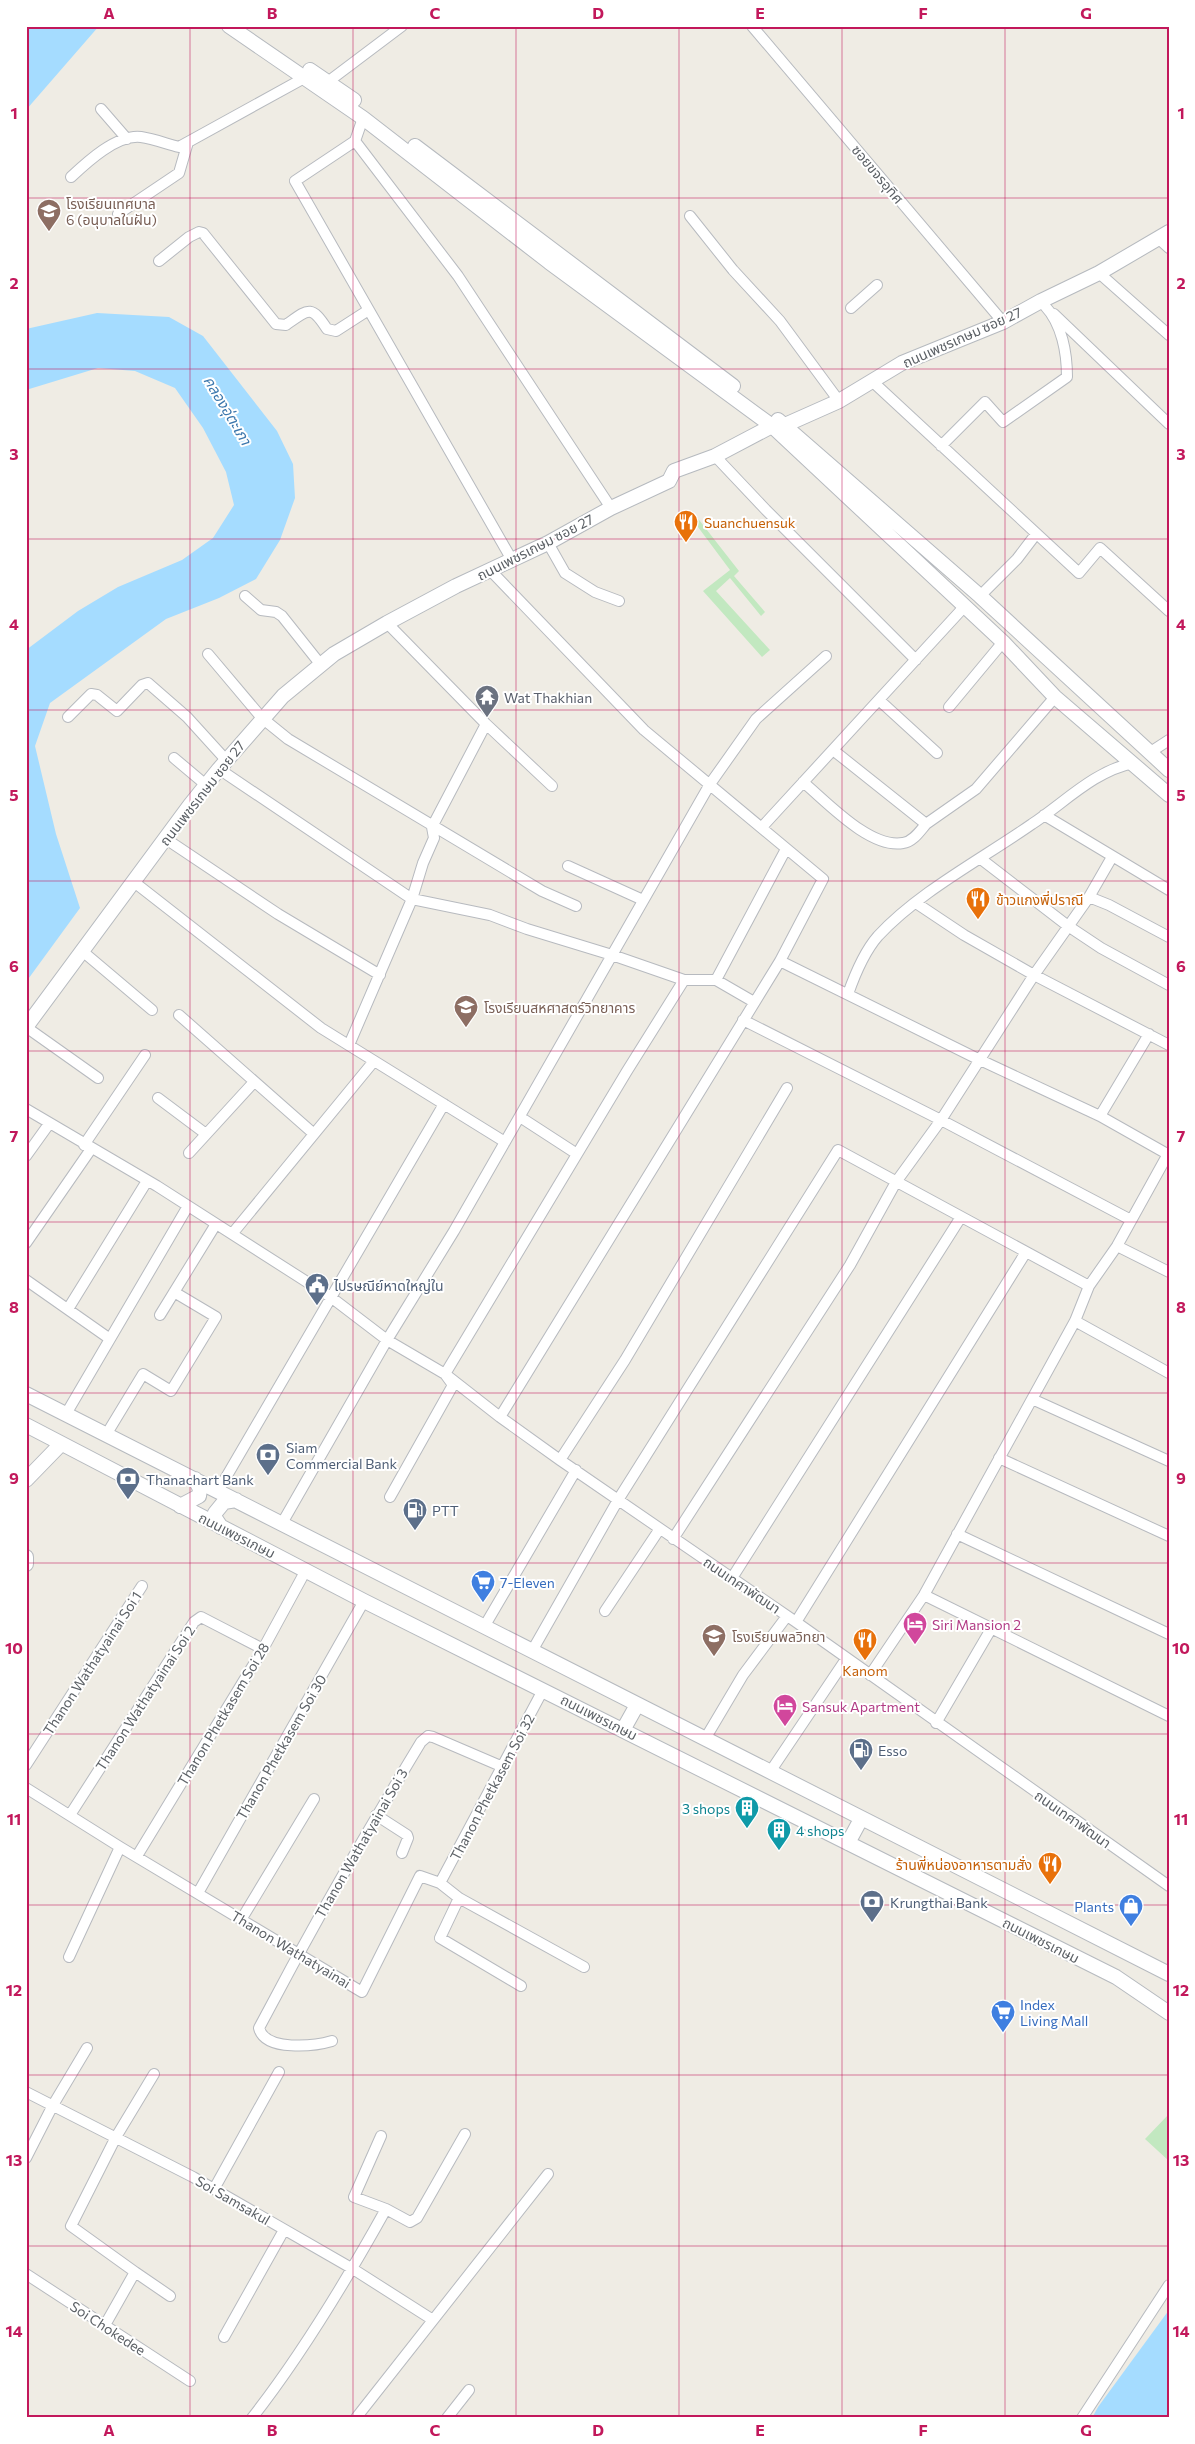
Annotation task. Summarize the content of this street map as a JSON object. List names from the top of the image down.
{
  "streets": {
    "main road": ["ถนนเพชรเกษม ซอย 27", "ถนนเพชรเกษม"],
    "street": [
      "ซอยขจรอุทิศ",
      "ถนนเทศาพัฒนา",
      "Thanon Wathatyainai Soi 1",
      "Thanon Wathatyainai Soi 2",
      "Thanon Phetkasem Soi 28",
      "Thanon Phetkasem Soi 30",
      "Thanon Phetkasem Soi 32",
      "Thanon Wathatyainai Soi 3",
      "Thanon Wathatyainai",
      "Soi Samsakul",
      "Soi Chokedee"
    ]
  },
  "crossings": [
    ["ซอยขจรอุทิศ", "ถนนเพชรเกษม ซอย 27"],
    ["ถนนเพชรเกษม", "Thanon Phetkasem Soi 28"],
    ["ถนนเพชรเกษม", "Thanon Phetkasem Soi 30"],
    ["ถนนเพชรเกษม", "Thanon Phetkasem Soi 32"],
    ["Thanon Wathatyainai Soi 2", "Thanon Phetkasem Soi 28"],
    ["Thanon Wathatyainai Soi 2", "Thanon Wathatyainai"],
    ["Thanon Phetkasem Soi 28", "Thanon Wathatyainai"],
    ["Thanon Phetkasem Soi 30", "Thanon Wathatyainai"],
    ["Thanon Phetkasem Soi 32", "Thanon Wathatyainai Soi 3"],
    ["Thanon Phetkasem Soi 32", "Thanon Wathatyainai"],
    ["Thanon Wathatyainai Soi 3", "Thanon Wathatyainai"]
  ],
  "water": ["คลองอุ่ตะเภา"],
  "places": {
    "school or university": ["โรงเรียนเทศบาล 6 (อนุบาลในฝัน)", "โรงเรียนสหศาสตร์วิทยาคาร", "โรงเรียนพลวิทยา"],
    "restaurant": [
      "Suanchuensuk",
      "ข้าวแกงพี่ปราณี",
      "Kanom",
      "ร้านพี่หน่องอาหารตามสั่ง"
    ],
    "temple": ["Wat Thakhian"],
    "public building": ["ไปรษณีย์หาดใหญ่ใน"],
    "bank": ["Siam Commercial Bank", "Thanachart Bank", "Krungthai Bank"],
    "fuel station": ["PTT", "Esso"],
    "supermarket": ["7-Eleven", "Index Living Mall"],
    "hotel": ["Siri Mansion 2", "Sansuk Apartment"],
    "building": ["3 shops", "4 shops"],
    "shop": ["Plants"]
  },
  "grid": {
    "columns": [
      "A",
      "B",
      "C",
      "D",
      "E",
      "F",
      "G"
    ],
    "rows": [
      "1",
      "2",
      "3",
      "4",
      "5",
      "6",
      "7",
      "8",
      "9",
      "10",
      "11",
      "12",
      "13",
      "14"
    ]
  }
}
